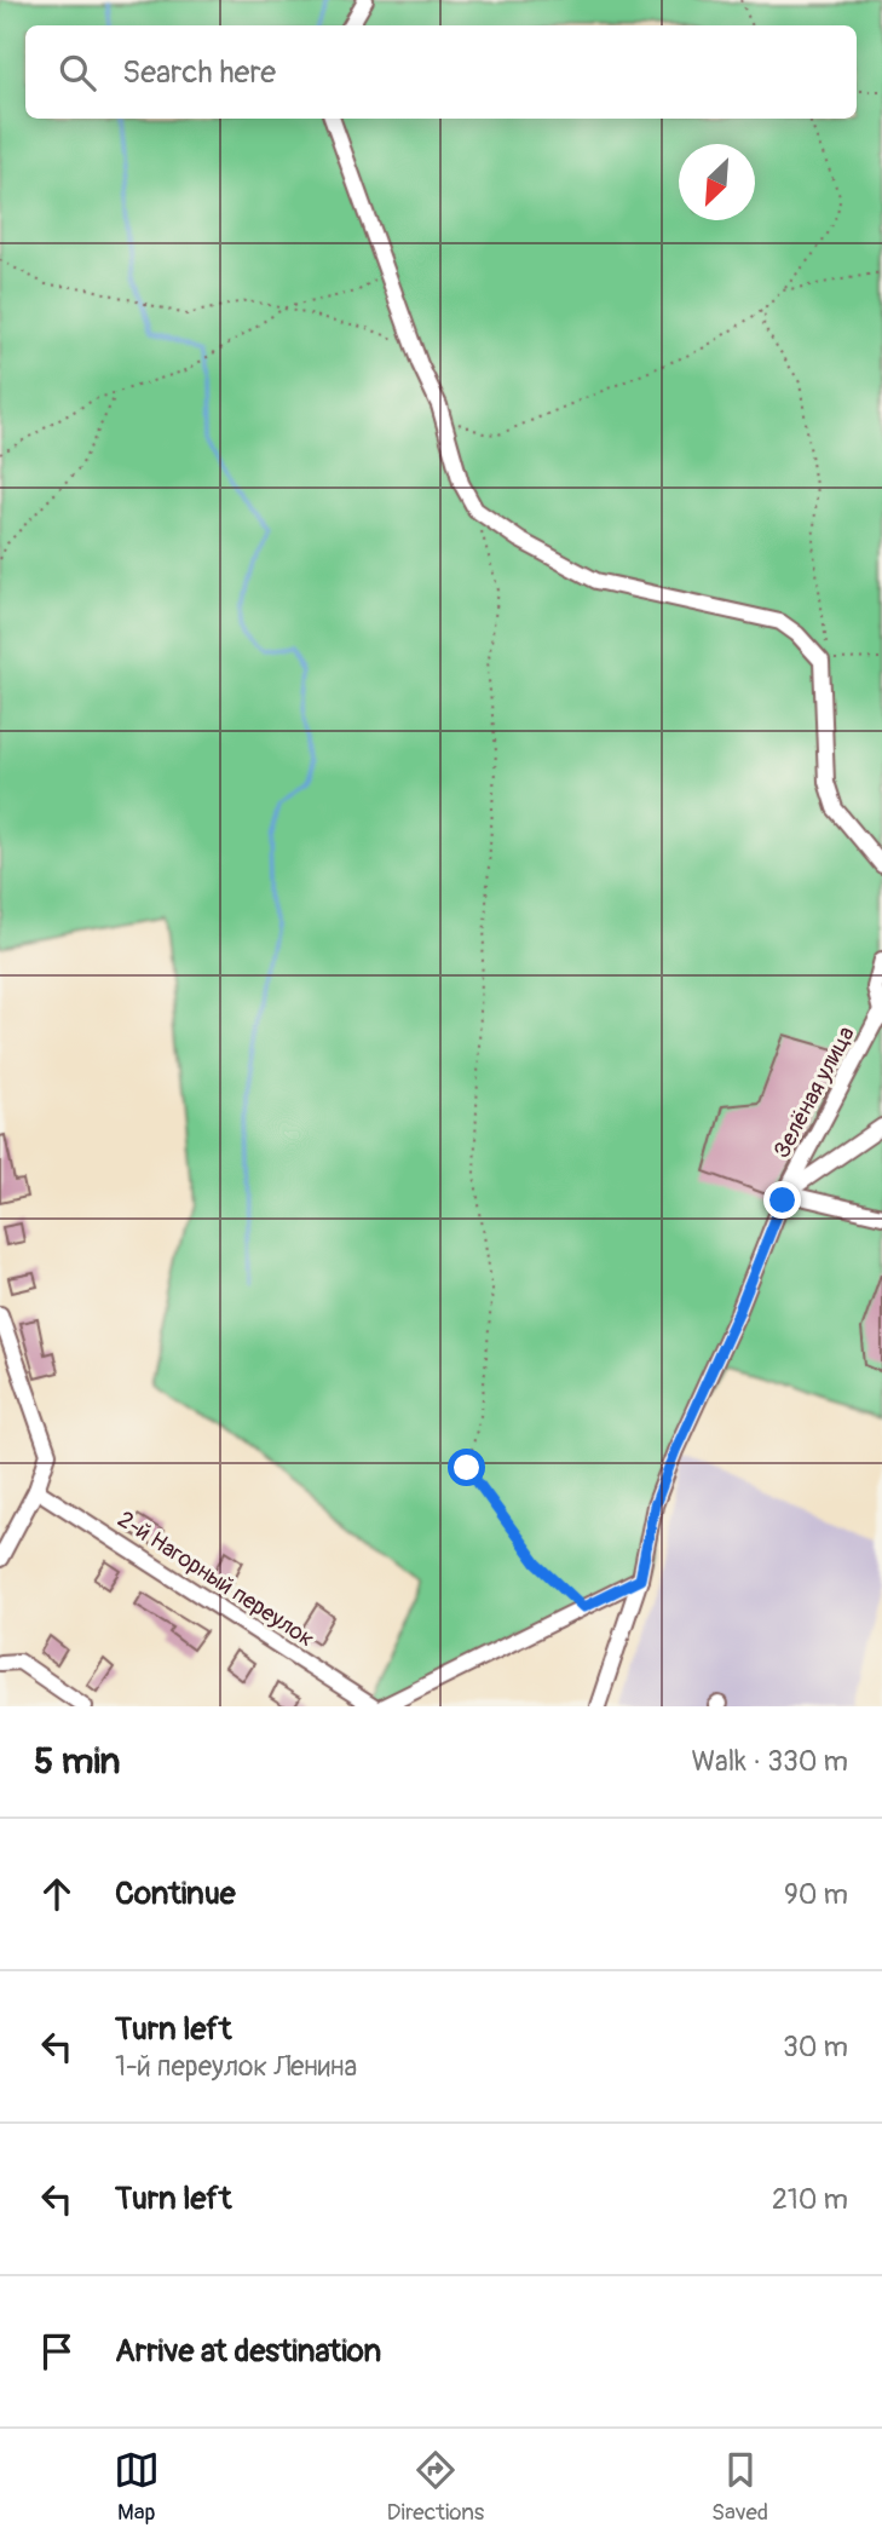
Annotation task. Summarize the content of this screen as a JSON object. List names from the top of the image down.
{
  "streets": {
    "street": ["Зелёная улица", "2-й Нагорный переулок"]
  },
  "north": "bottom left",
  "page": {
    "search": "Search here",
    "heading": ["5 min", "Walk · 330 m"],
    "list": [
      ["Continue", "90 m"],
      ["Turn left", "1-й переулок Ленина", "30 m"],
      ["Turn left", "210 m"],
      "Arrive at destination"
    ],
    "nav": ["Map", "Directions", "Saved"]
  }
}
